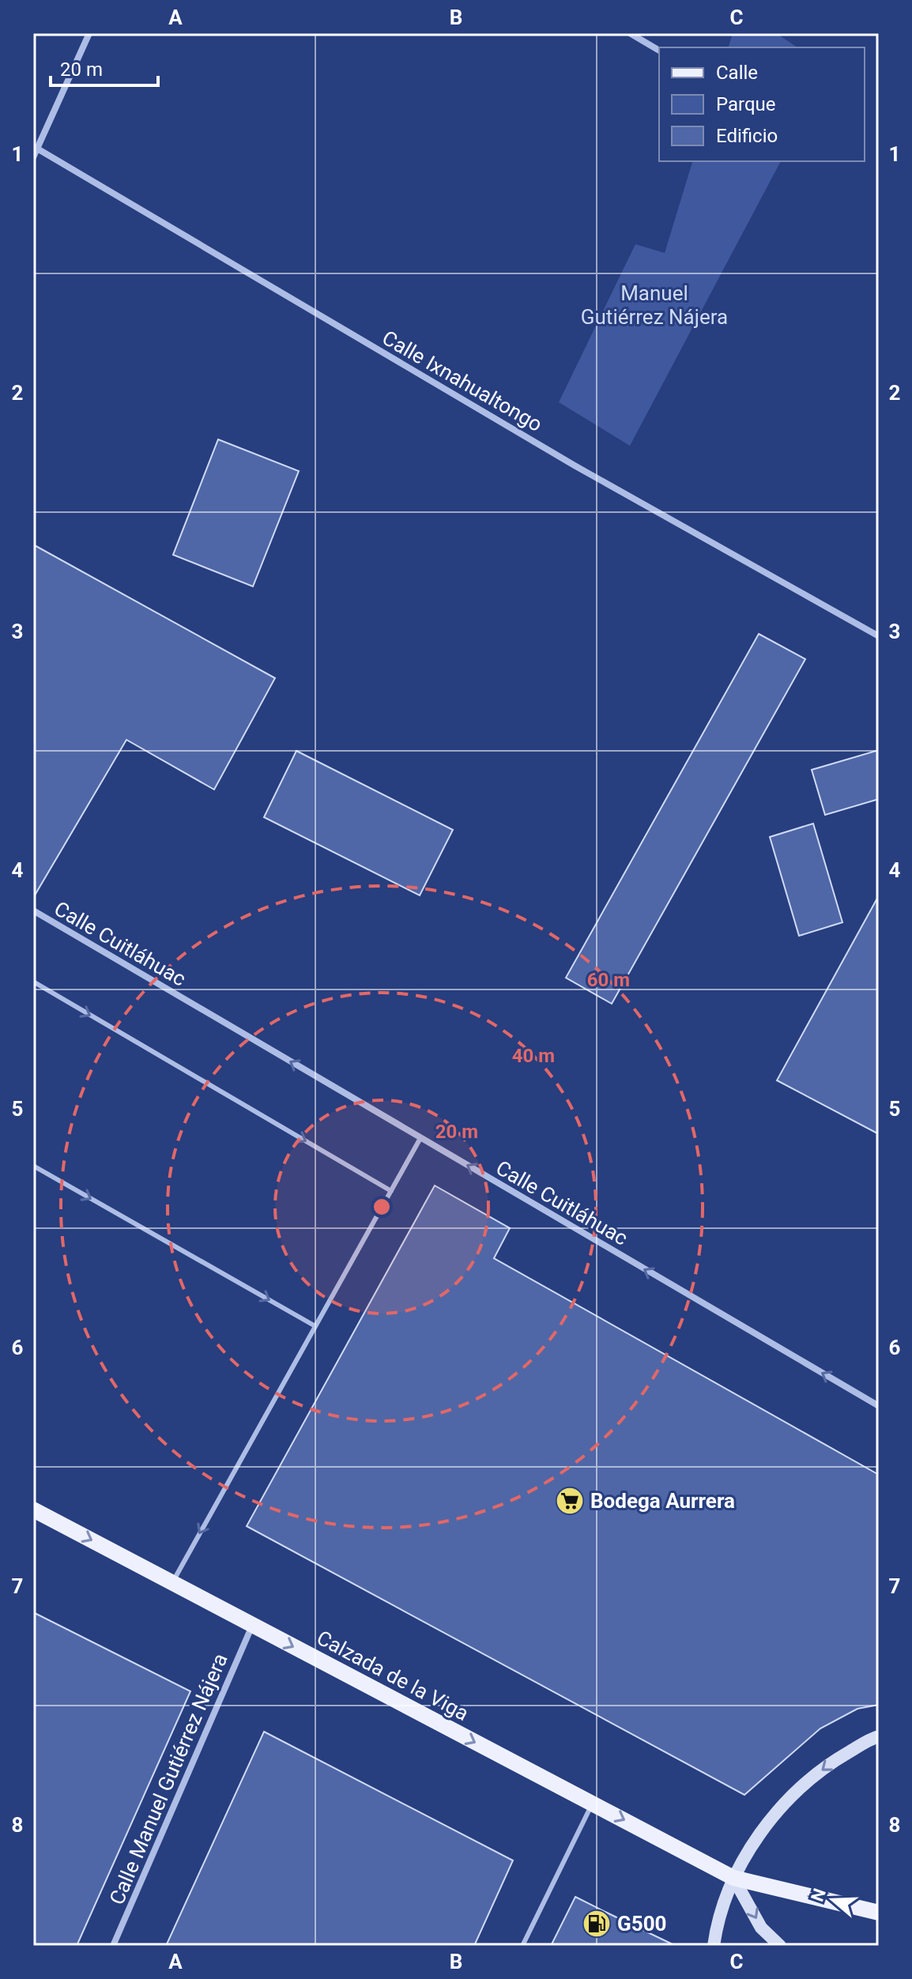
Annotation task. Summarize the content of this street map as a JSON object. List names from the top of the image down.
{
  "streets": {
    "main road": ["Calzada de la Viga"],
    "street": ["Calle Ixnahualtongo", "Calle Cuitláhuac", "Calle Manuel Gutiérrez Nájera"]
  },
  "crossings": [
    ["Calzada de la Viga", "Calle Manuel Gutiérrez Nájera"]
  ],
  "one_way": ["Calle Cuitláhuac", "Calzada de la Viga"],
  "parks": ["Manuel Gutiérrez Nájera"],
  "places": {
    "supermarket": ["Bodega Aurrera"],
    "fuel station": ["G500"]
  },
  "legend": ["Calle", "Parque", "Edificio"],
  "scale_bar": "20 m",
  "north": "left",
  "grid": {
    "columns": ["A", "B", "C"],
    "rows": [
      "1",
      "2",
      "3",
      "4",
      "5",
      "6",
      "7",
      "8"
    ]
  },
  "rings": ["60 m", "40 m", "20 m"]
}
